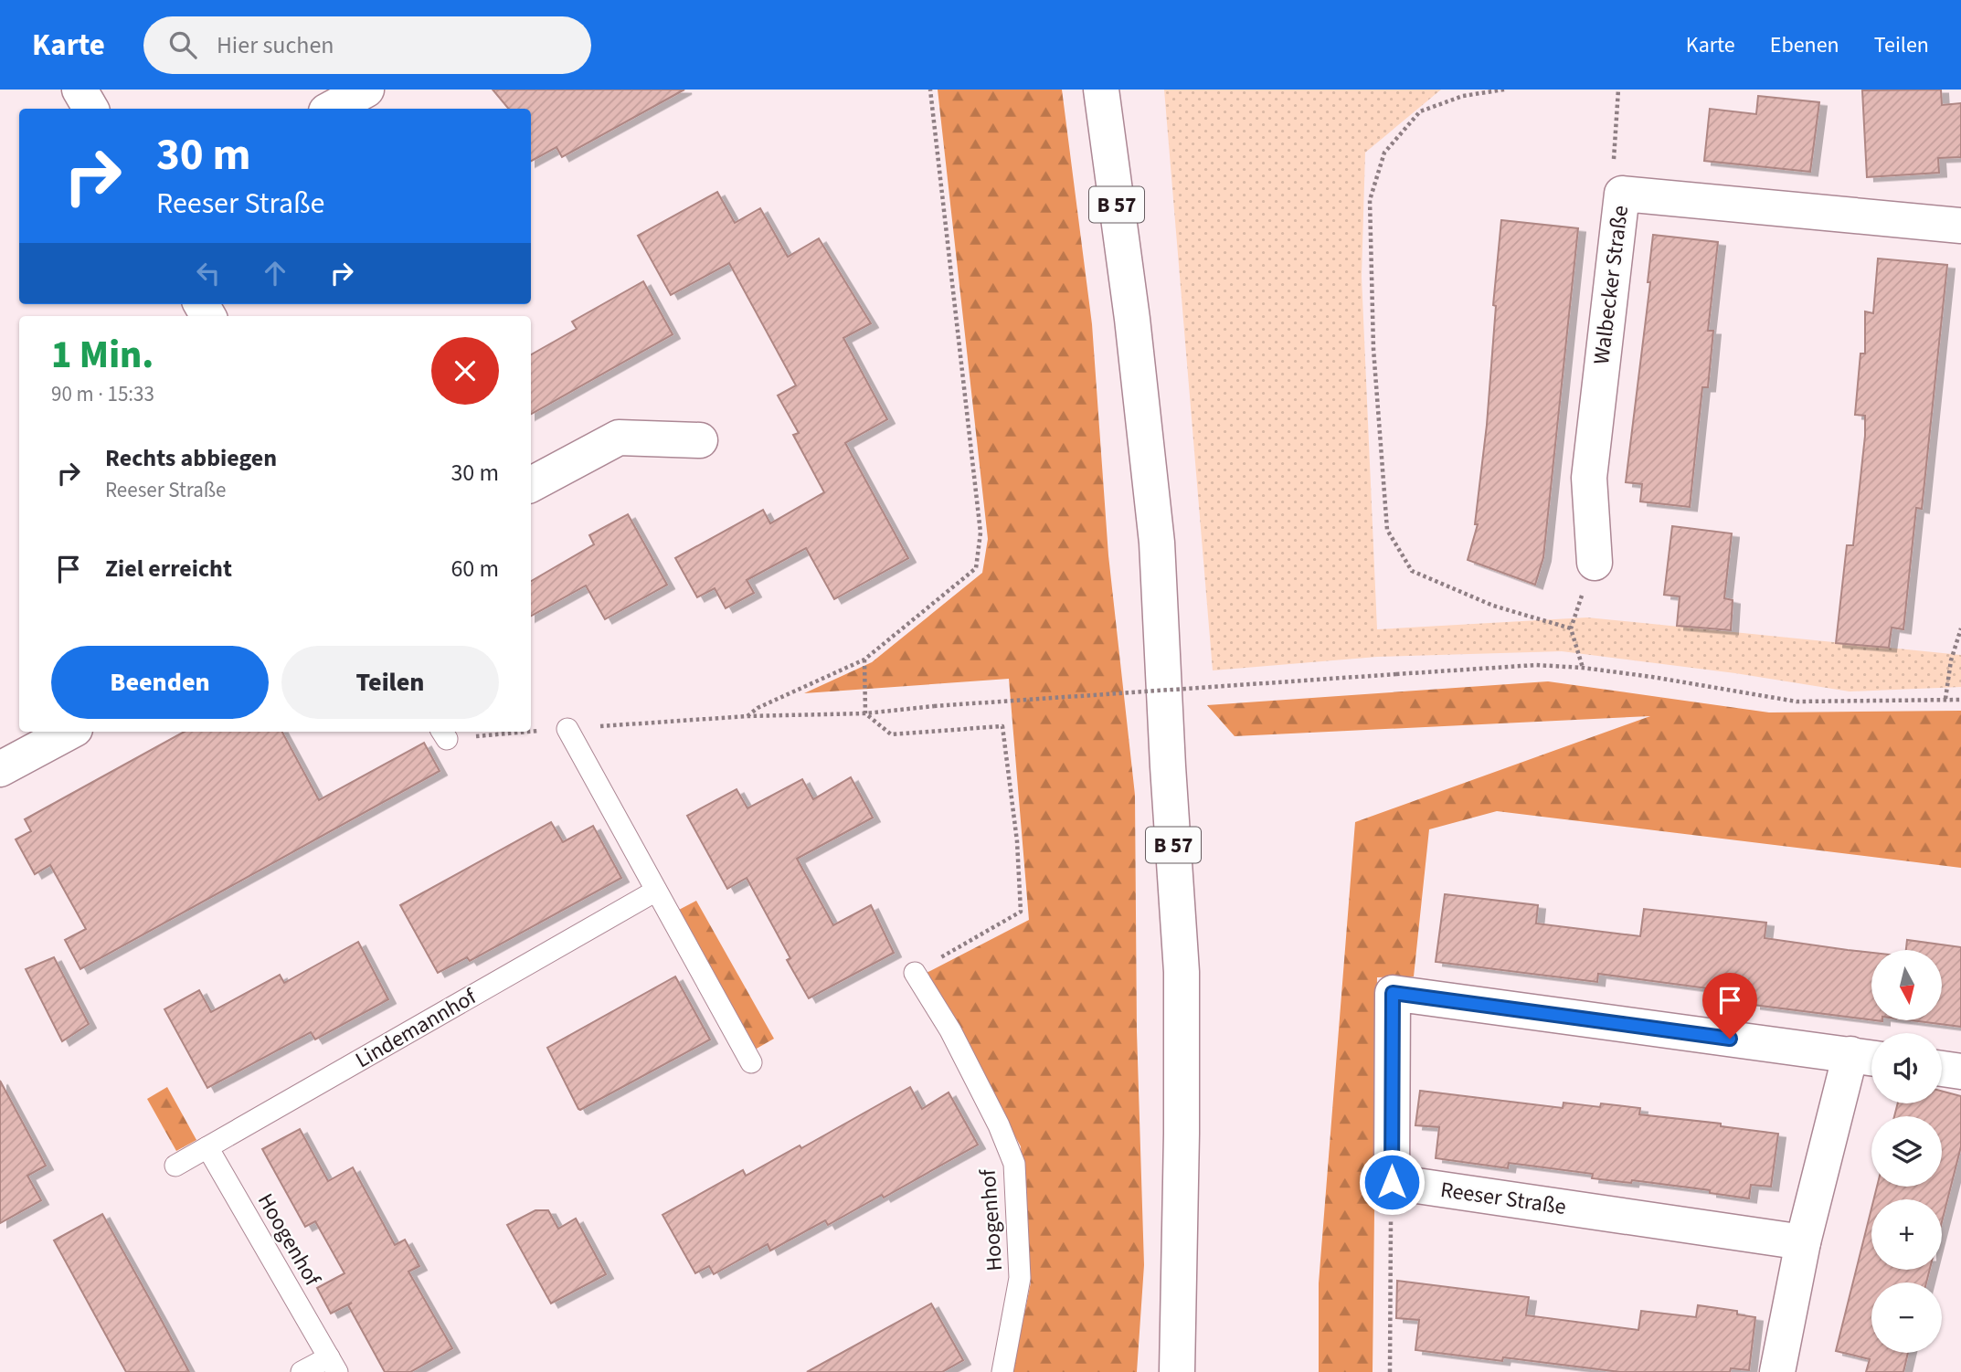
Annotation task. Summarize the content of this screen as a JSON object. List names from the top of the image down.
{
  "streets": {
    "street": ["B 57", "Walbecker Straße", "Reeser Straße"],
    "lane": ["Lindemannhof", "Hoogenhof"]
  },
  "crossings": [
    ["Lindemannhof", "Hoogenhof"]
  ],
  "north": "bottom",
  "page": {
    "header": "Karte",
    "search": "Hier suchen",
    "nav": ["Karte", "Ebenen", "Teilen"],
    "turn": ["30 m", "Reeser Straße"],
    "heading": ["1 Min.", "90 m · 15:33"],
    "list": [
      {
        "name": "Rechts abbiegen",
        "note": "Reeser Straße",
        "value": "30 m"
      },
      {
        "name": "Ziel erreicht",
        "value": "60 m"
      }
    ],
    "buttons": ["Beenden", "Teilen"],
    "map_buttons": ["+", "−"]
  }
}
